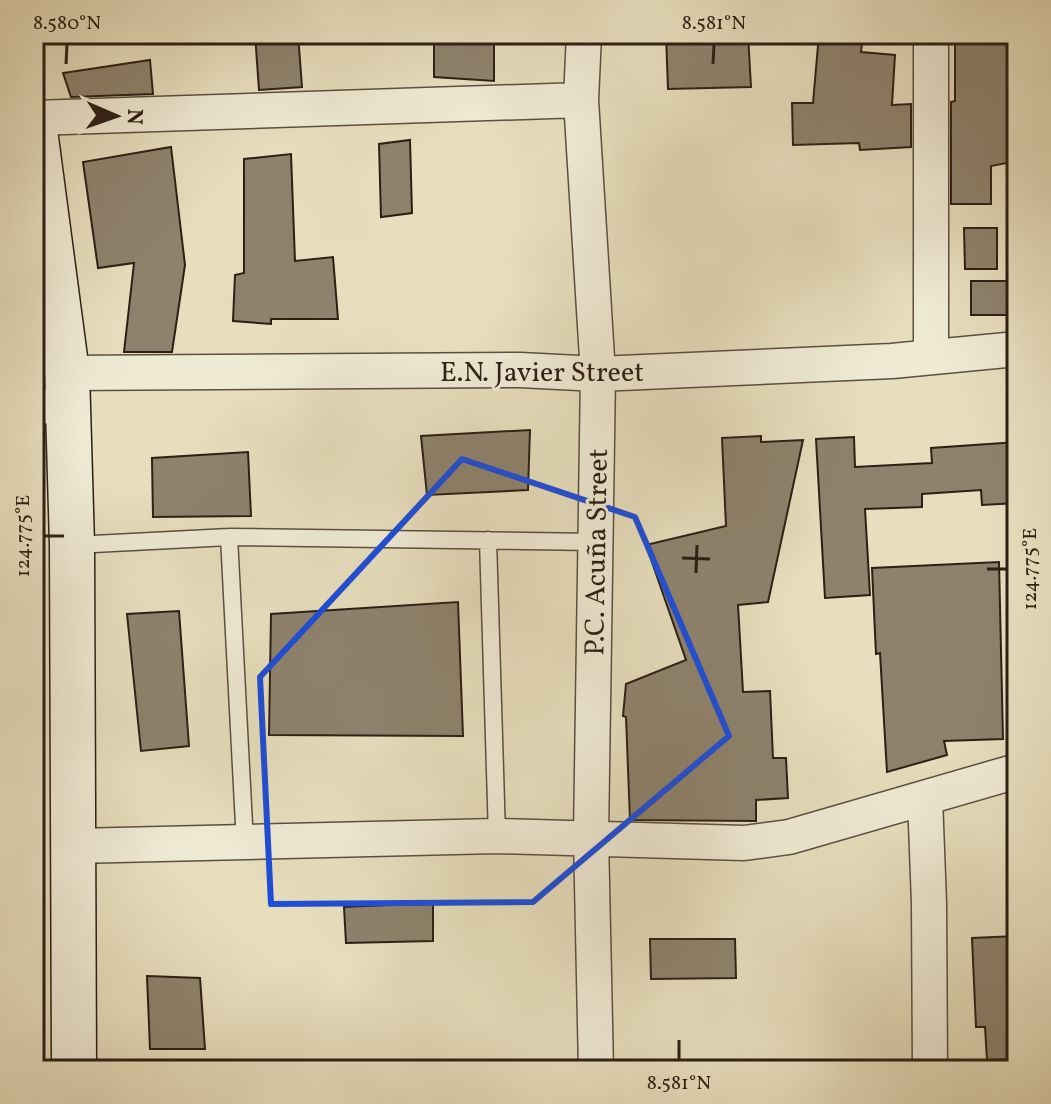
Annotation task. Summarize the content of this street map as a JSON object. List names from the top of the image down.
{
  "streets": {
    "street": ["E.N. Javier Street", "P.C. Acuña Street"]
  },
  "crossings": [
    ["E.N. Javier Street", "P.C. Acuña Street"]
  ],
  "north": "right",
  "coordinates": ["8.580°N", "8.581°N", "124.775°E"]
}
